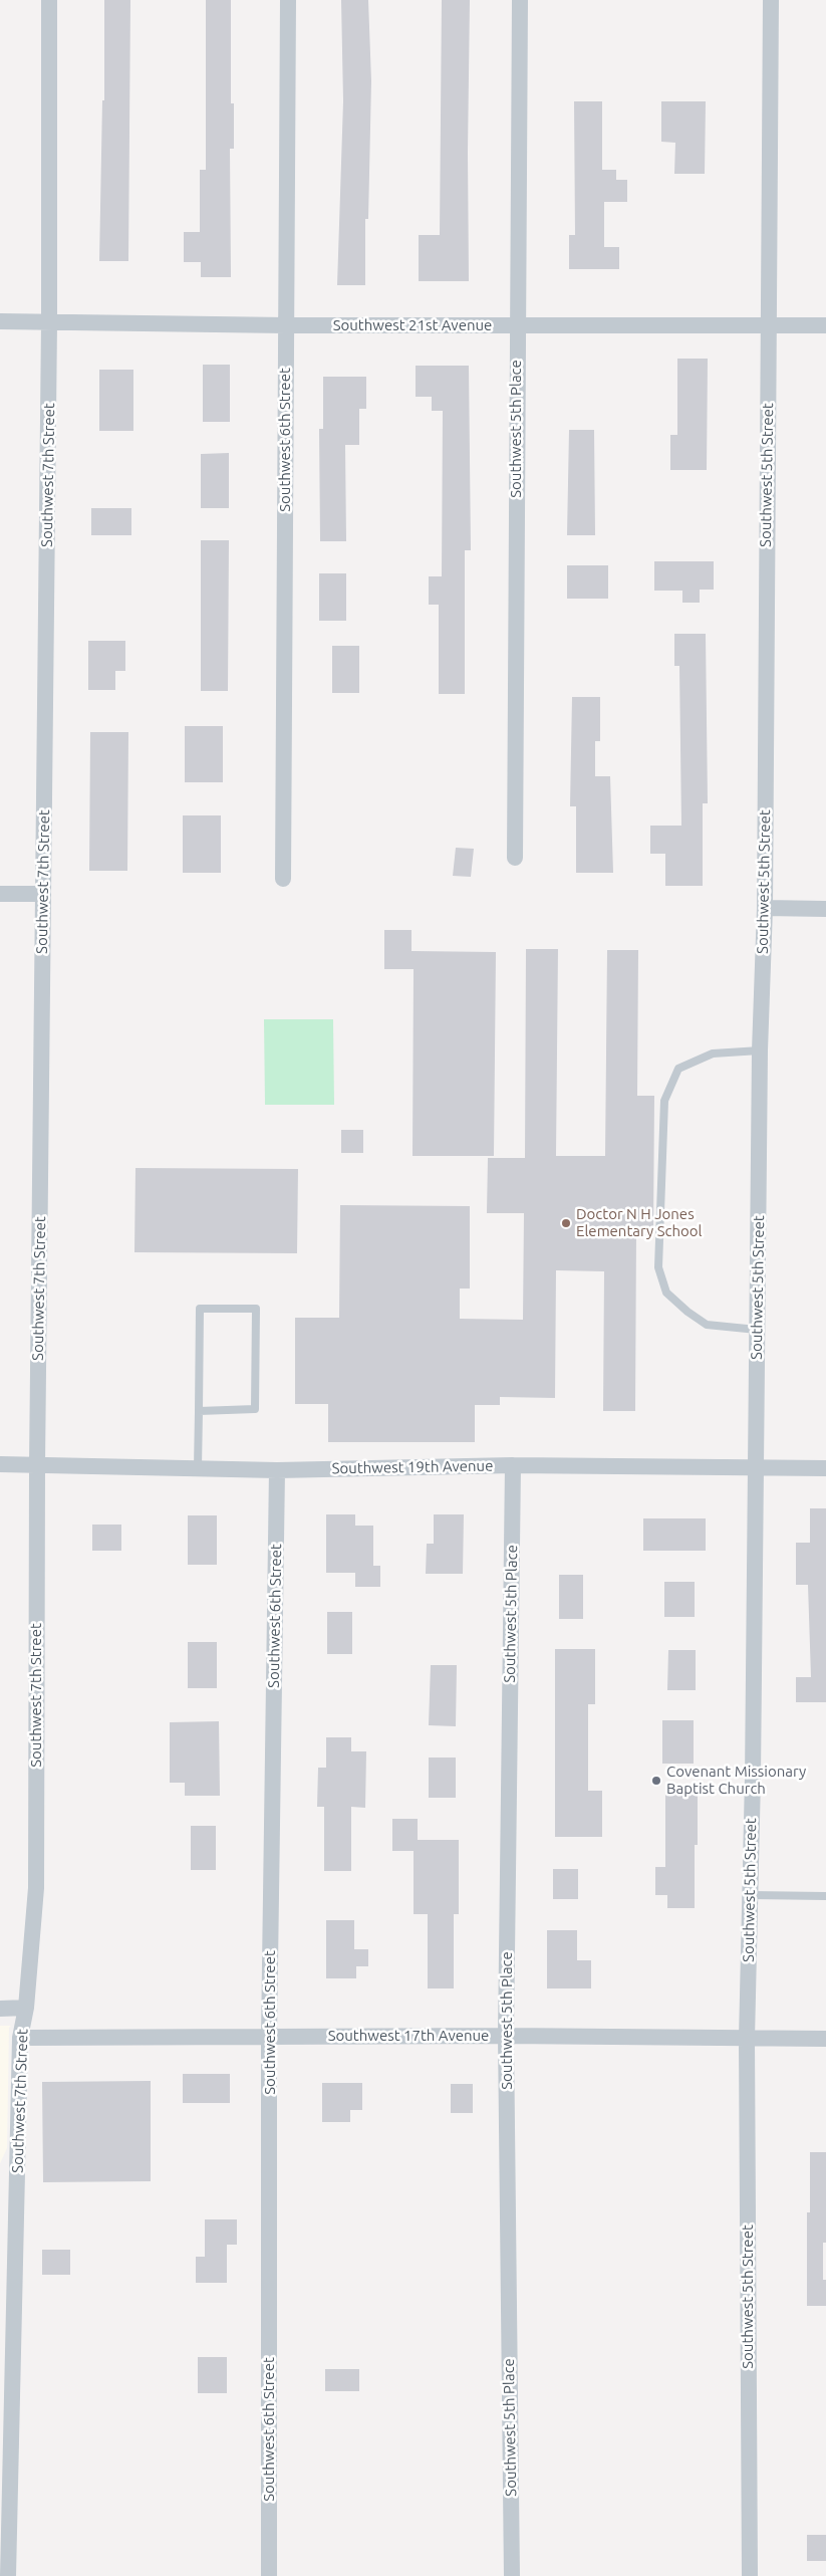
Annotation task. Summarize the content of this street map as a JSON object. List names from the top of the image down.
{
  "streets": {
    "street": [
      "Southwest 21st Avenue",
      "Southwest 5th Place",
      "Southwest 6th Street",
      "Southwest 7th Street",
      "Southwest 5th Street",
      "Southwest 19th Avenue",
      "Southwest 17th Avenue"
    ]
  },
  "crossings": [
    ["Southwest 21st Avenue", "Southwest 5th Place"],
    ["Southwest 21st Avenue", "Southwest 6th Street"],
    ["Southwest 21st Avenue", "Southwest 7th Street"],
    ["Southwest 21st Avenue", "Southwest 5th Street"],
    ["Southwest 5th Place", "Southwest 19th Avenue"],
    ["Southwest 5th Place", "Southwest 17th Avenue"],
    ["Southwest 6th Street", "Southwest 19th Avenue"],
    ["Southwest 6th Street", "Southwest 17th Avenue"],
    ["Southwest 7th Street", "Southwest 19th Avenue"],
    ["Southwest 7th Street", "Southwest 17th Avenue"],
    ["Southwest 5th Street", "Southwest 19th Avenue"],
    ["Southwest 5th Street", "Southwest 17th Avenue"]
  ],
  "places": ["Doctor N H Jones Elementary School", "Covenant Missionary Baptist Church"]
}
